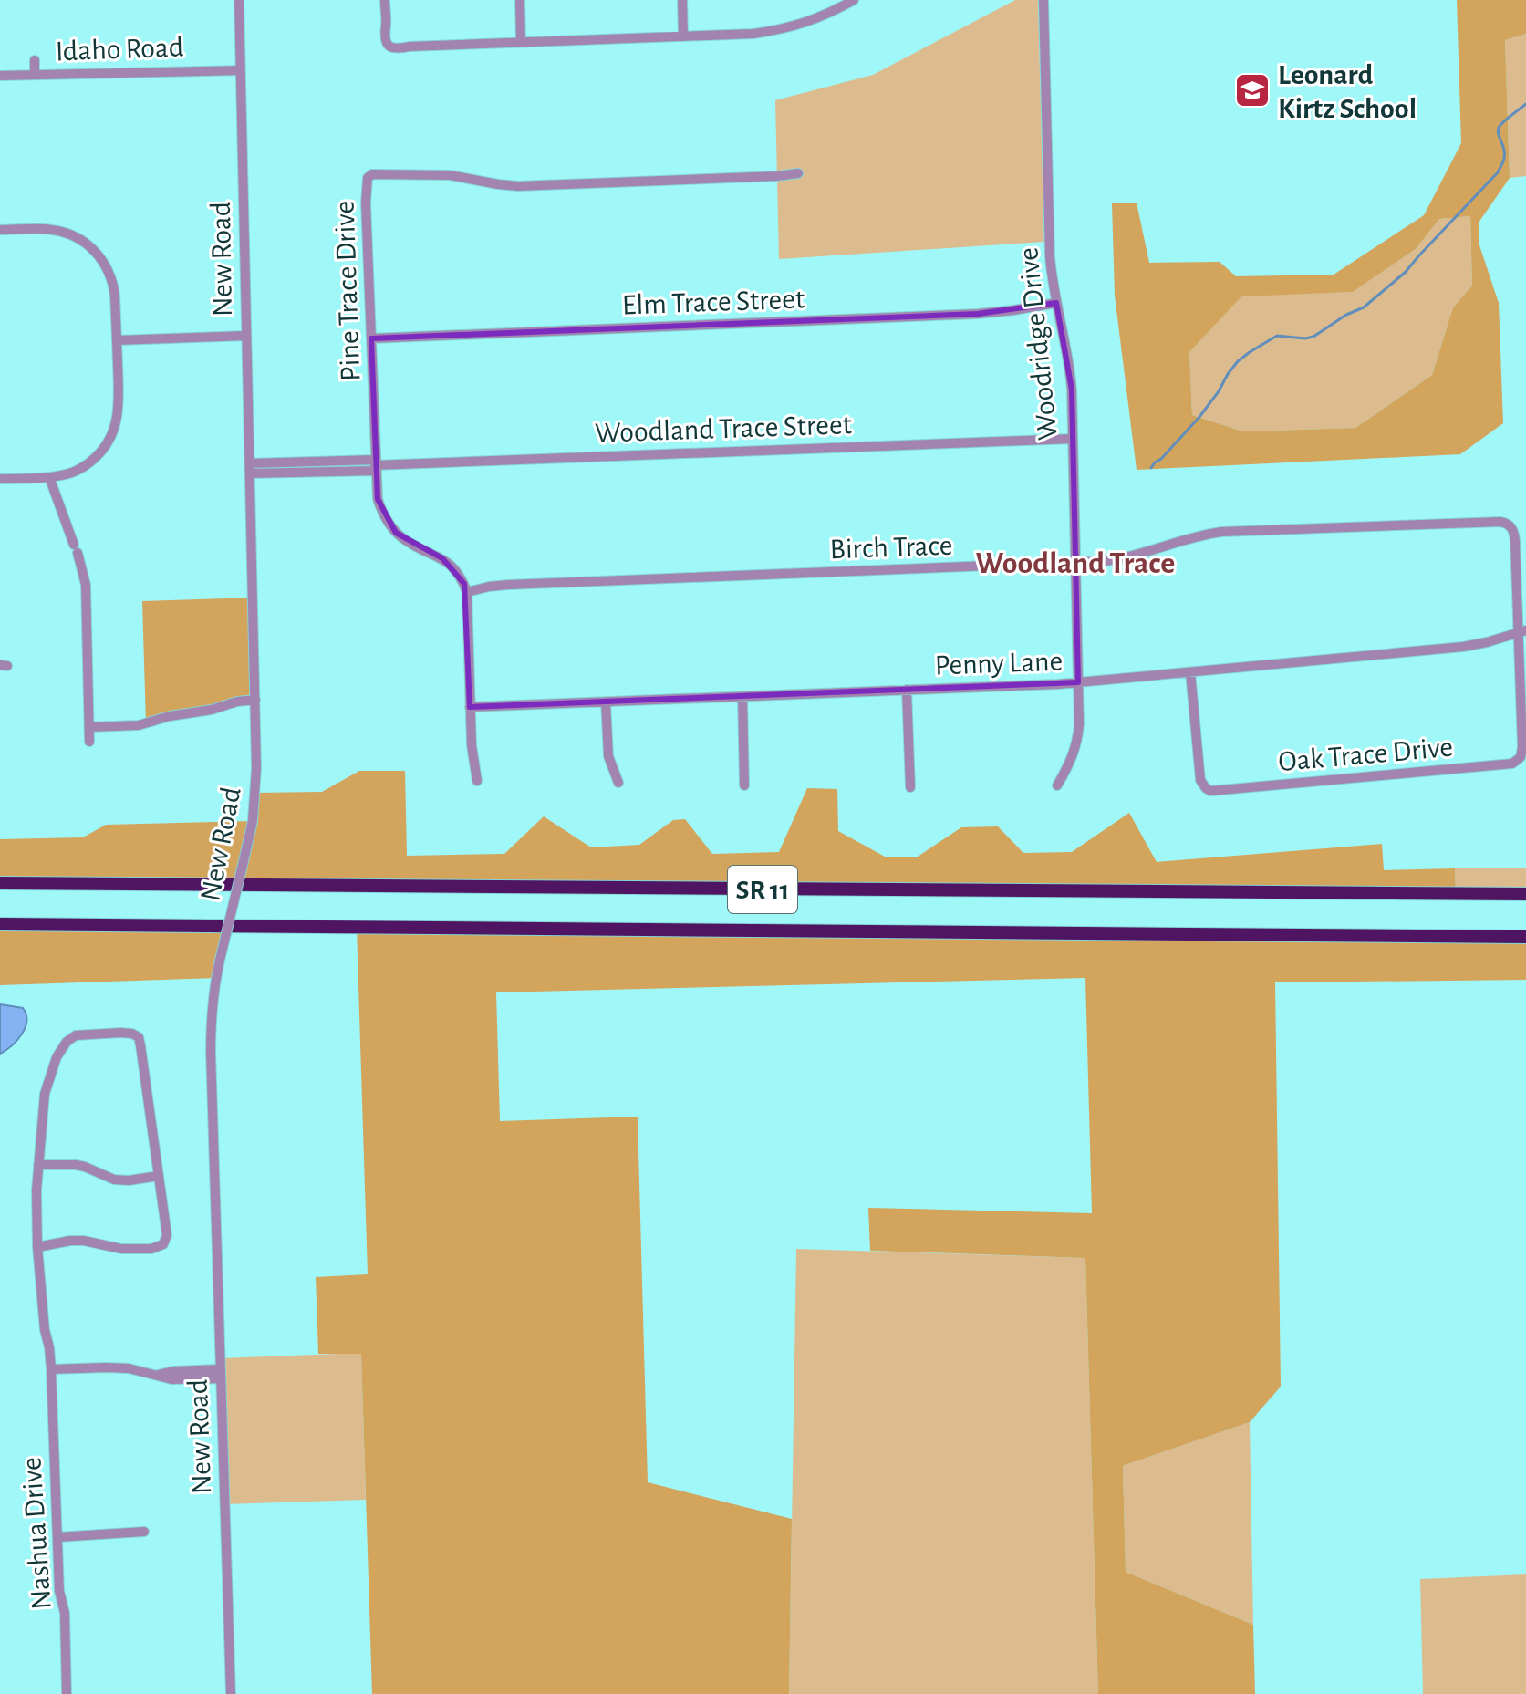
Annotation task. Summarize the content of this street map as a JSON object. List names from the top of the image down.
{
  "streets": {
    "highway": ["SR 11"],
    "street": [
      "Idaho Road",
      "New Road",
      "Pine Trace Drive",
      "Elm Trace Street",
      "Woodridge Drive",
      "Woodland Trace Street",
      "Birch Trace",
      "Penny Lane",
      "Oak Trace Drive",
      "Nashua Drive"
    ]
  },
  "crossings": [
    ["Idaho Road", "New Road"],
    ["New Road", "Woodland Trace Street"],
    ["Pine Trace Drive", "Elm Trace Street"],
    ["Pine Trace Drive", "Woodland Trace Street"],
    ["Pine Trace Drive", "Birch Trace"],
    ["Elm Trace Street", "Woodridge Drive"],
    ["Woodridge Drive", "Woodland Trace Street"],
    ["Woodridge Drive", "Birch Trace"],
    ["Woodridge Drive", "Penny Lane"],
    ["Birch Trace", "Penny Lane"],
    ["Birch Trace", "Oak Trace Drive"],
    ["Penny Lane", "Oak Trace Drive"]
  ],
  "districts": ["Woodland Trace"],
  "places": {
    "school or university": ["Leonard Kirtz School"]
  }
}
